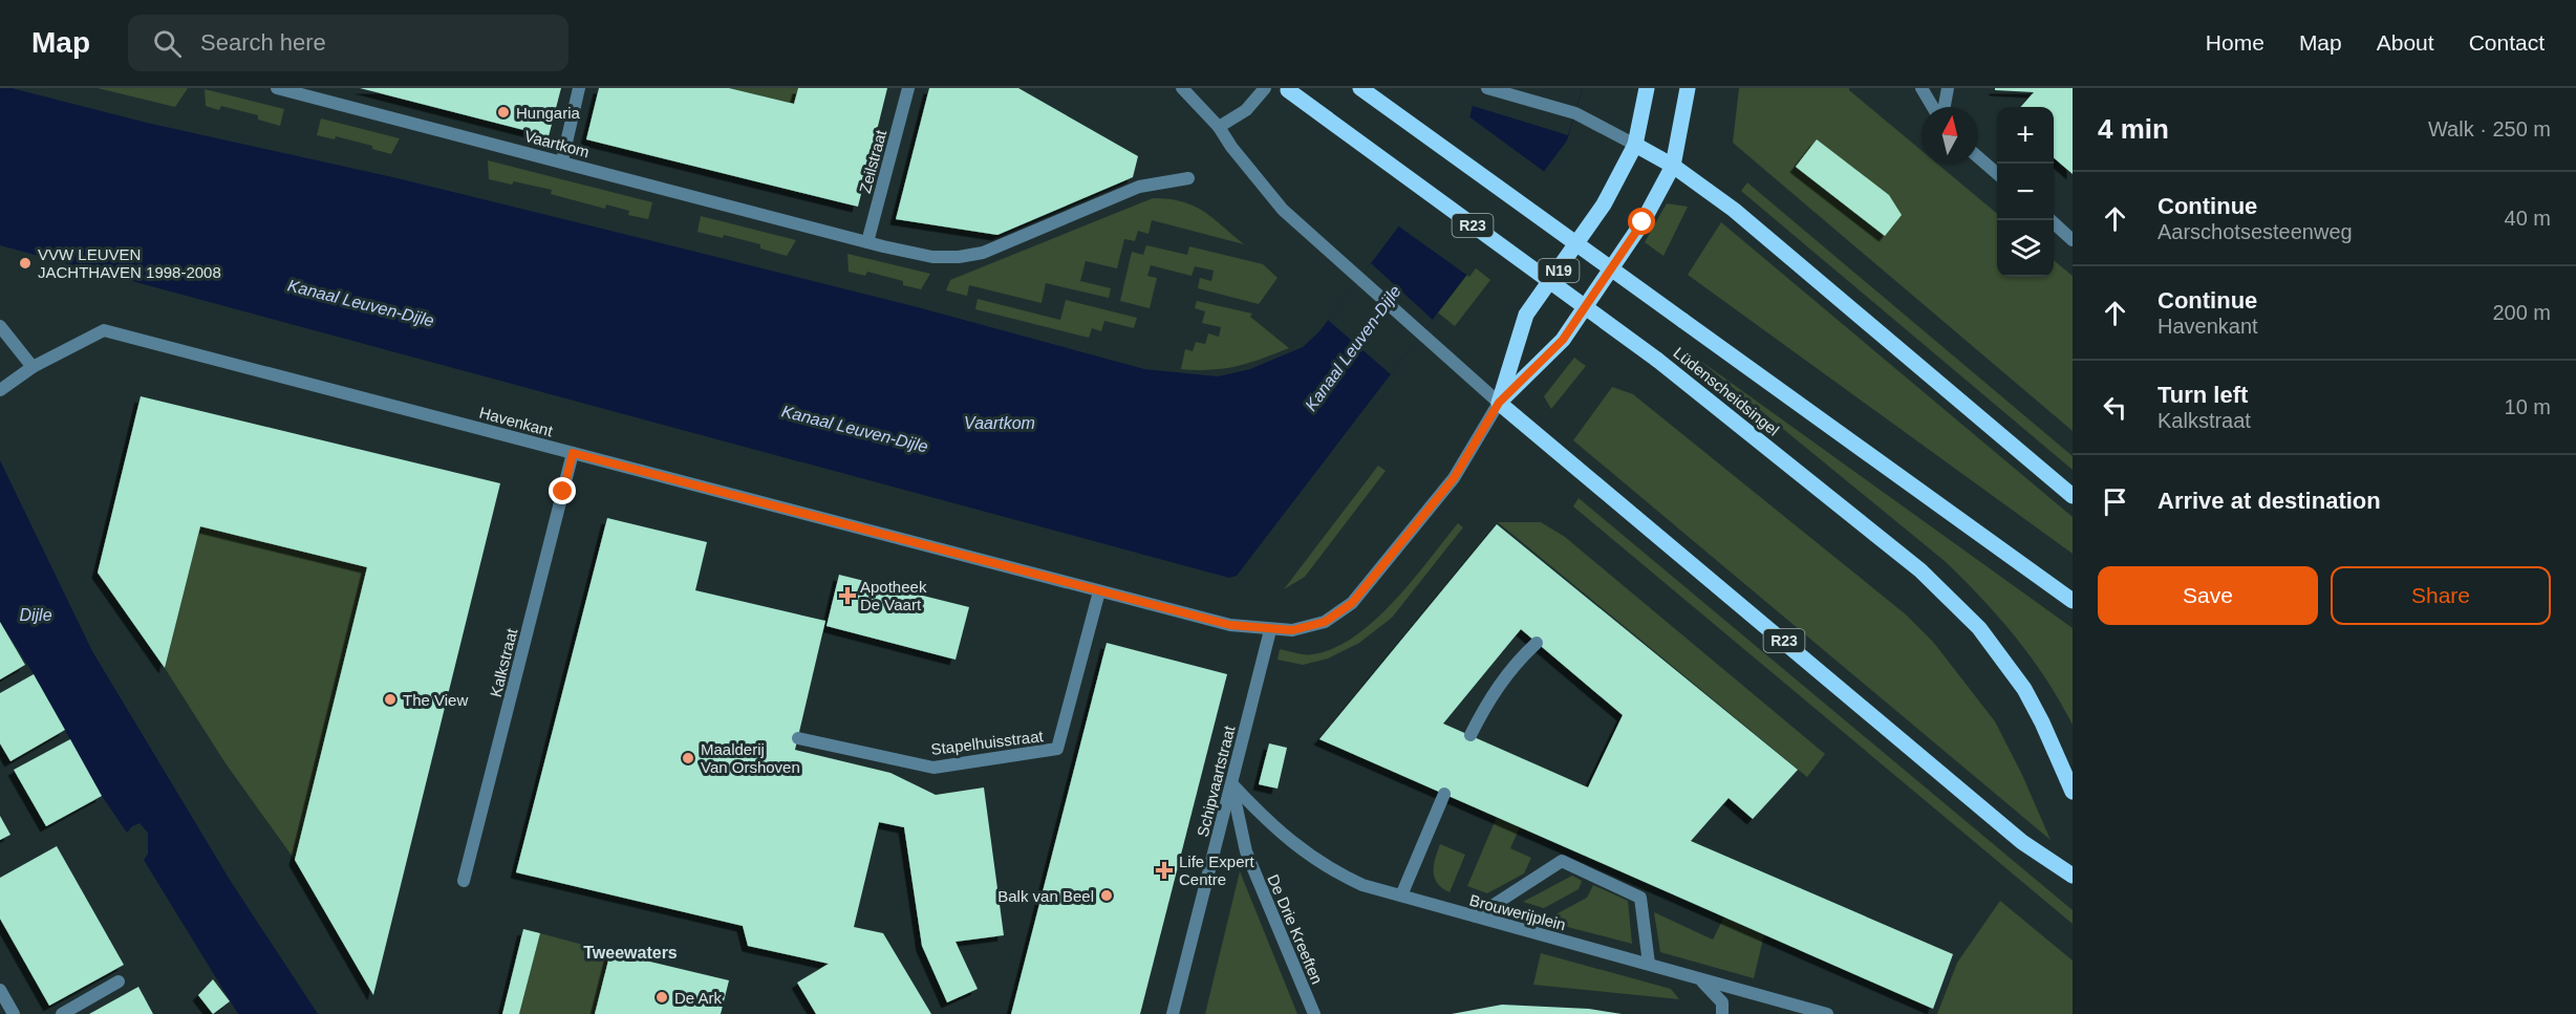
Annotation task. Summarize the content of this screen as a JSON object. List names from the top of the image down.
{
  "streets": {
    "main road": ["R23", "N19", "Lüdenscheidsingel"],
    "street": [
      "Vaartkom",
      "Zeilstraat",
      "Havenkant",
      "Kalkstraat",
      "Stapelhuisstraat",
      "Schipvaartstraat",
      "Brouwerijplein",
      "De Drie Kreeften"
    ]
  },
  "crossings": [
    ["Vaartkom", "Zeilstraat"],
    ["R23", "N19"],
    ["R23", "Havenkant"],
    ["N19", "Havenkant"],
    ["Havenkant", "Kalkstraat"],
    ["Havenkant", "Stapelhuisstraat"],
    ["Havenkant", "Schipvaartstraat"],
    ["Schipvaartstraat", "Brouwerijplein"],
    ["Schipvaartstraat", "De Drie Kreeften"],
    ["Brouwerijplein", "De Drie Kreeften"]
  ],
  "districts": ["Tweewaters"],
  "water": ["Kanaal Leuven-Dijle", "Vaartkom", "Dijle"],
  "places": {
    "other": [
      "Hungaria",
      "VVW LEUVEN JACHTHAVEN 1998-2008",
      "The View",
      "Maalderij Van Orshoven",
      "Balk van Beel",
      "De Ark"
    ],
    "health": ["Apotheek De Vaart", "Life Expert Centre"]
  },
  "north": "top",
  "page": {
    "header": "Map",
    "search": "Search here",
    "nav": [
      "Home",
      "Map",
      "About",
      "Contact"
    ],
    "heading": ["4 min", "Walk · 250 m"],
    "map_buttons": ["+", "−"],
    "list": [
      ["Continue", "Aarschotsesteenweg", "40 m"],
      ["Continue", "Havenkant", "200 m"],
      ["Turn left", "Kalkstraat", "10 m"],
      "Arrive at destination"
    ],
    "buttons": ["Save", "Share"]
  }
}
